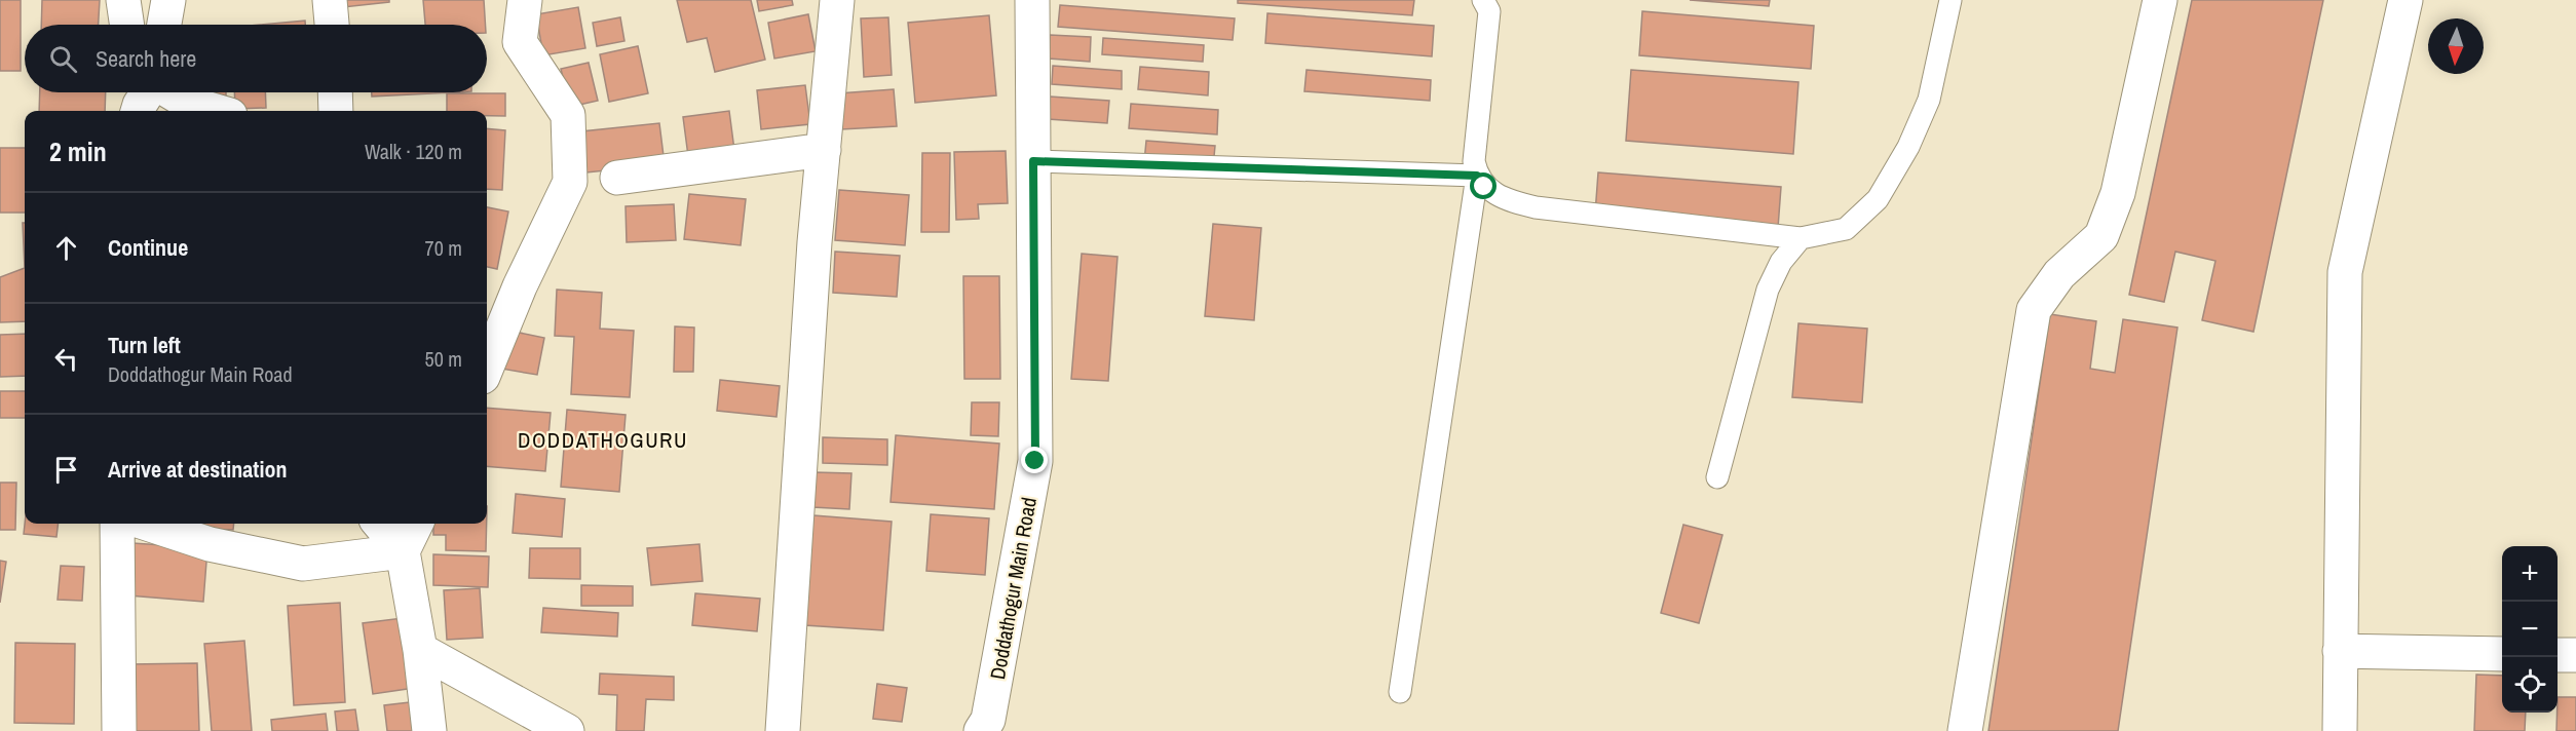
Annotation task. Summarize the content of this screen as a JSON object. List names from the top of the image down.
{
  "streets": {
    "street": ["Doddathogur Main Road"]
  },
  "districts": ["DODDATHOGURU"],
  "north": "bottom",
  "page": {
    "search": "Search here",
    "heading": ["2 min", "Walk · 120 m"],
    "list": [
      ["Continue", "70 m"],
      ["Turn left", "Doddathogur Main Road", "50 m"],
      "Arrive at destination"
    ],
    "map_buttons": ["+", "−"]
  }
}
